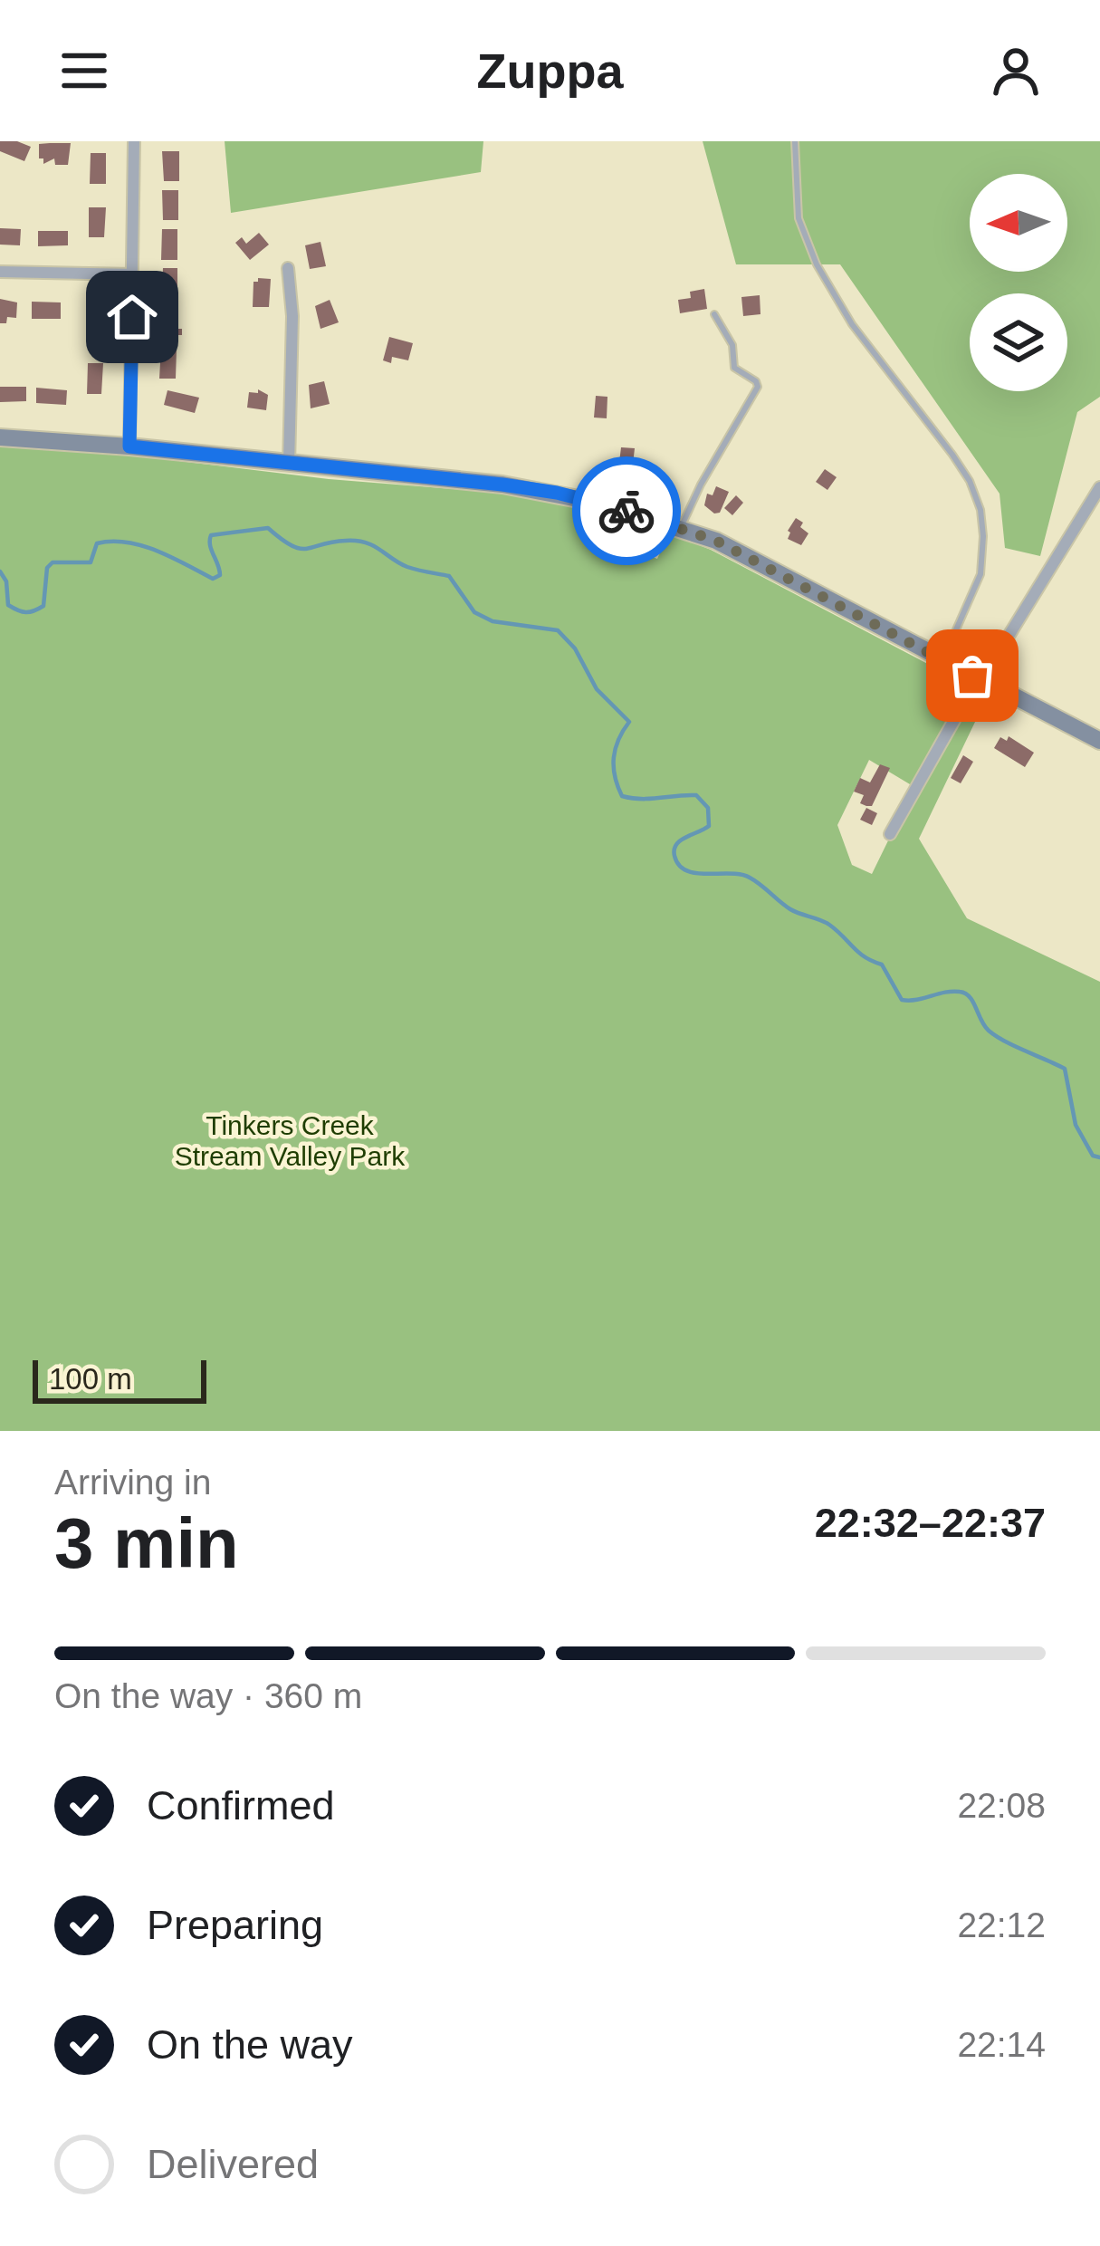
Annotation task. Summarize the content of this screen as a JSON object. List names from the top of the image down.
{
  "parks": ["Tinkers Creek Stream Valley Park"],
  "scale_bar": "100 m",
  "north": "left",
  "page": {
    "header": "Zuppa",
    "scale": "100 m",
    "heading": ["3 min", "Arriving in", "22:32–22:37"],
    "bar": "On the way · 360 m",
    "list": [
      ["Confirmed", "22:08"],
      ["Preparing", "22:12"],
      ["On the way", "22:14"],
      "Delivered"
    ]
  }
}
